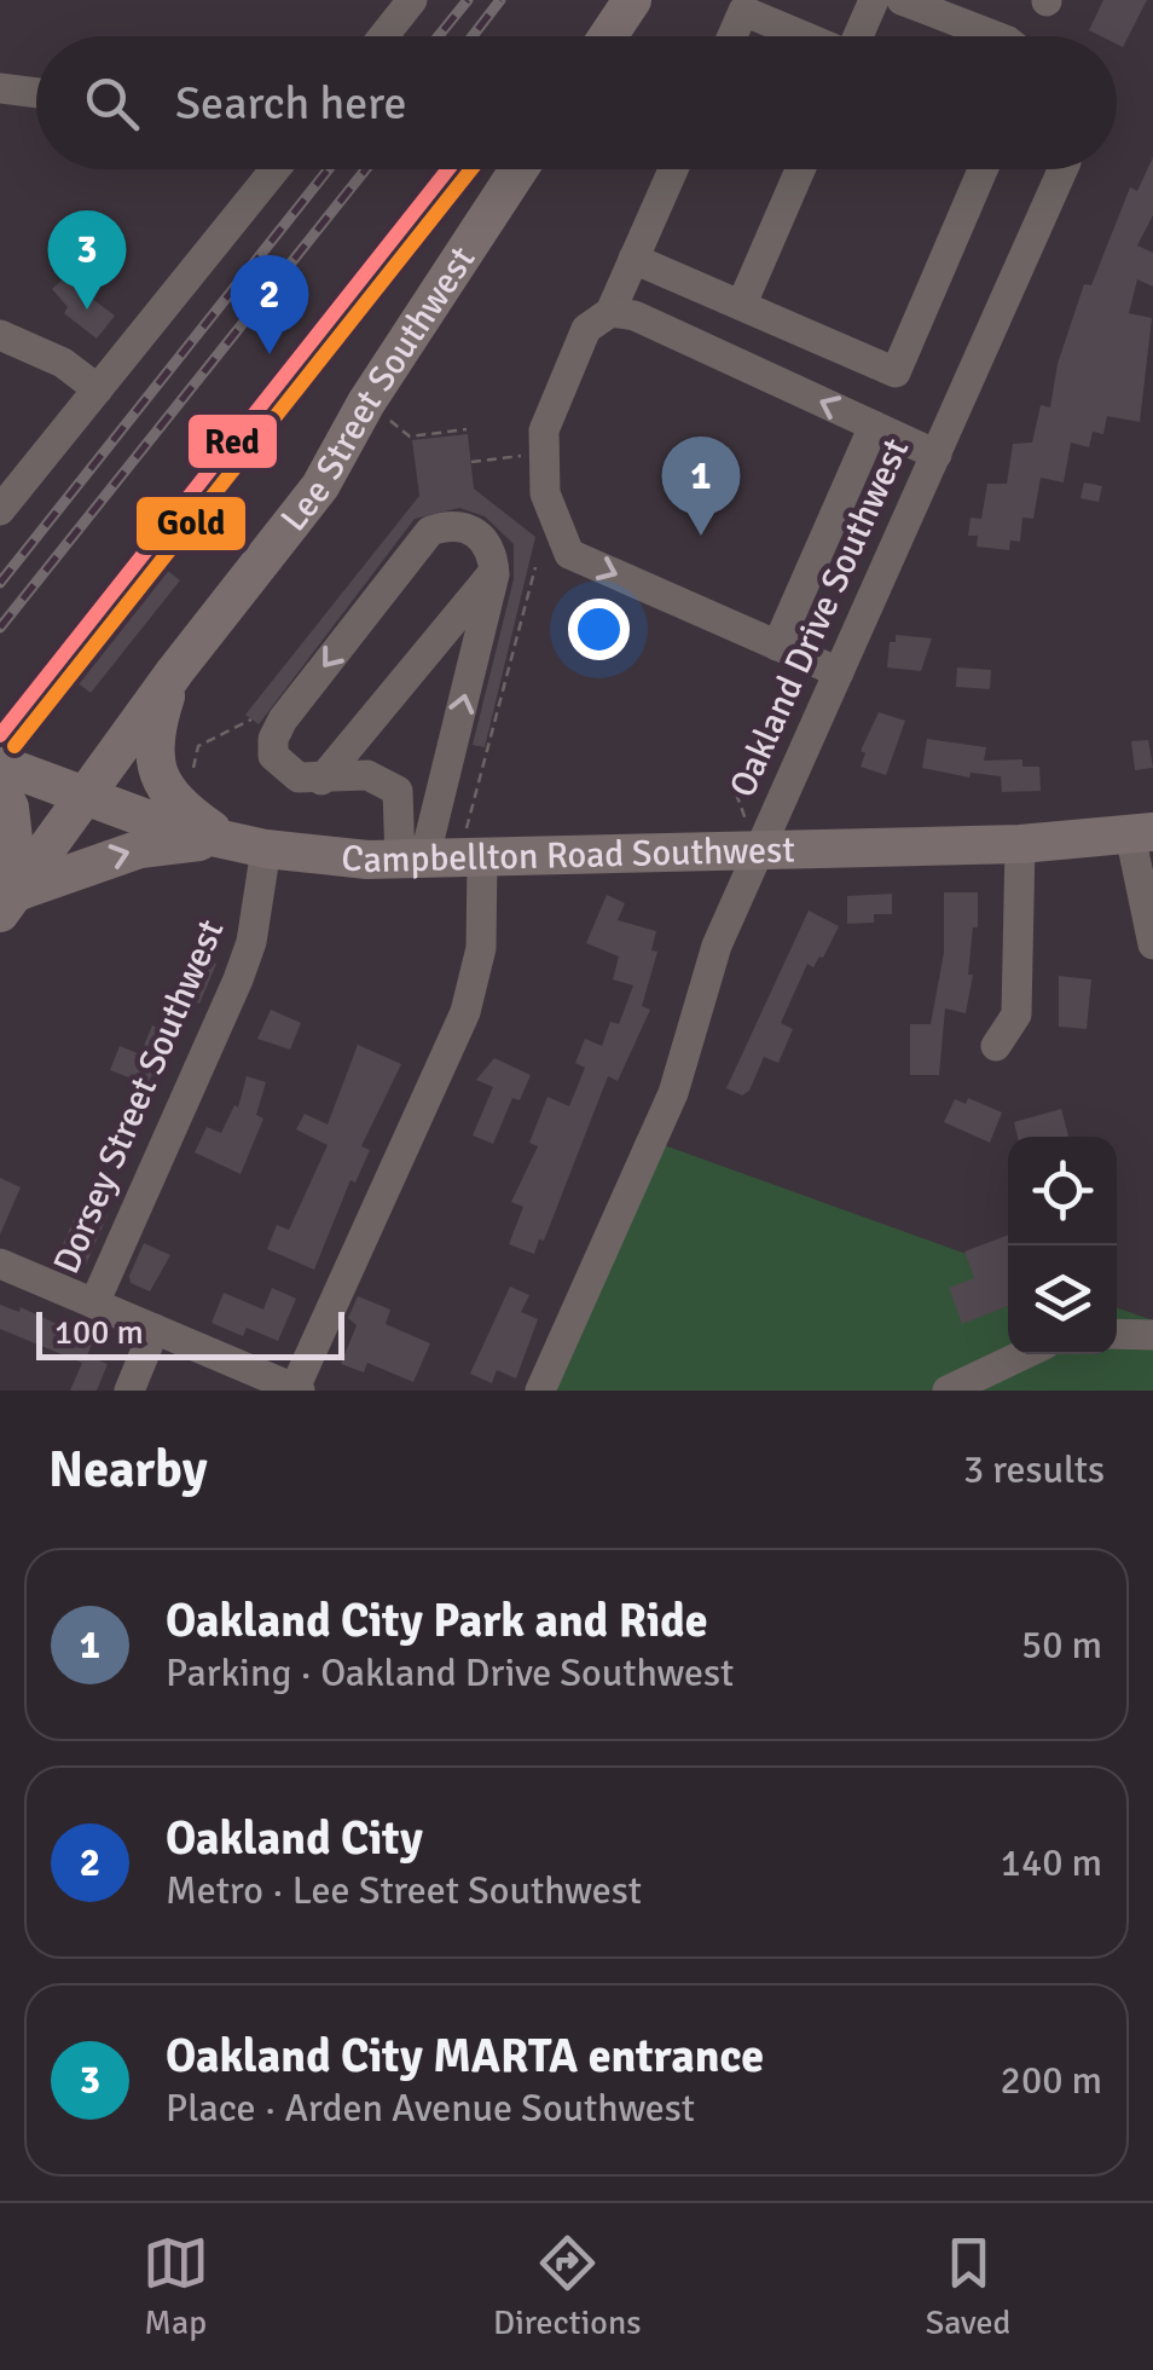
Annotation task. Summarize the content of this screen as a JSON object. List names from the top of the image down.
{
  "streets": {
    "main road": ["Lee Street Southwest", "Campbellton Road Southwest"],
    "street": ["Oakland Drive Southwest", "Dorsey Street Southwest"]
  },
  "crossings": [
    ["Lee Street Southwest", "Campbellton Road Southwest"],
    ["Oakland Drive Southwest", "Campbellton Road Southwest"],
    ["Campbellton Road Southwest", "Dorsey Street Southwest"]
  ],
  "lines": ["transit line Red", "transit line Gold"],
  "scale_bar": "100 m",
  "page": {
    "search": "Search here",
    "pins": ["3", "2", "1"],
    "scale": "100 m",
    "heading": ["Nearby", "3 results"],
    "list": [
      {
        "mark": "1",
        "name": "Oakland City Park and Ride",
        "note": "Parking · Oakland Drive Southwest",
        "value": "50 m"
      },
      {
        "mark": "2",
        "name": "Oakland City",
        "note": "Metro · Lee Street Southwest",
        "value": "140 m"
      },
      {
        "mark": "3",
        "name": "Oakland City MARTA entrance",
        "note": "Place · Arden Avenue Southwest",
        "value": "200 m"
      }
    ],
    "nav": ["Map", "Directions", "Saved"]
  }
}
